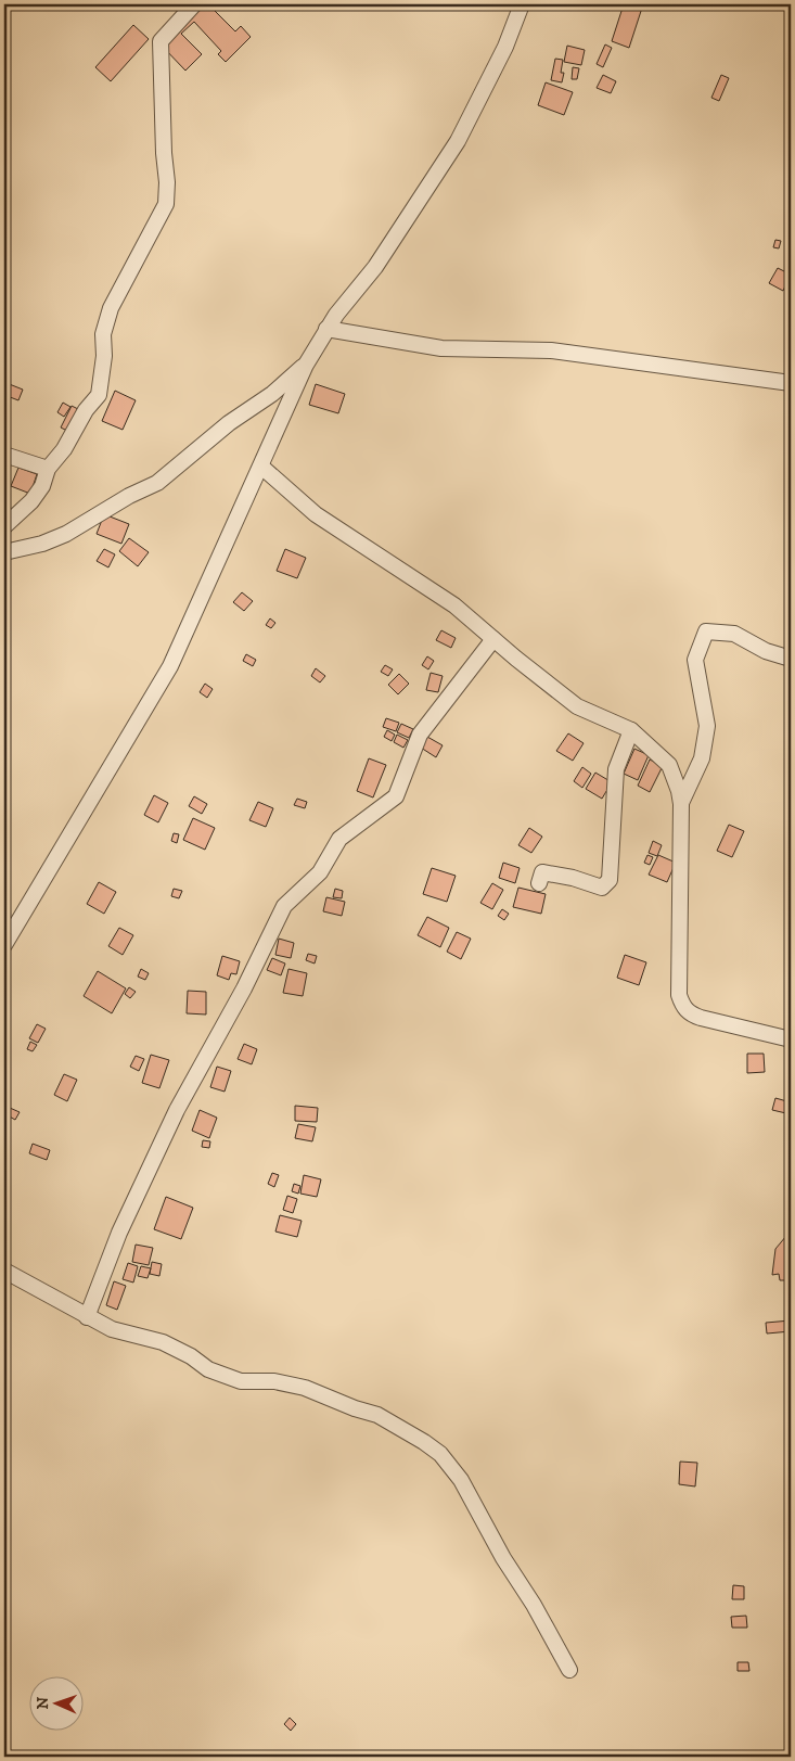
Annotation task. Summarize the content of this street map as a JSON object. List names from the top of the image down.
{
  "north": "left"
}
